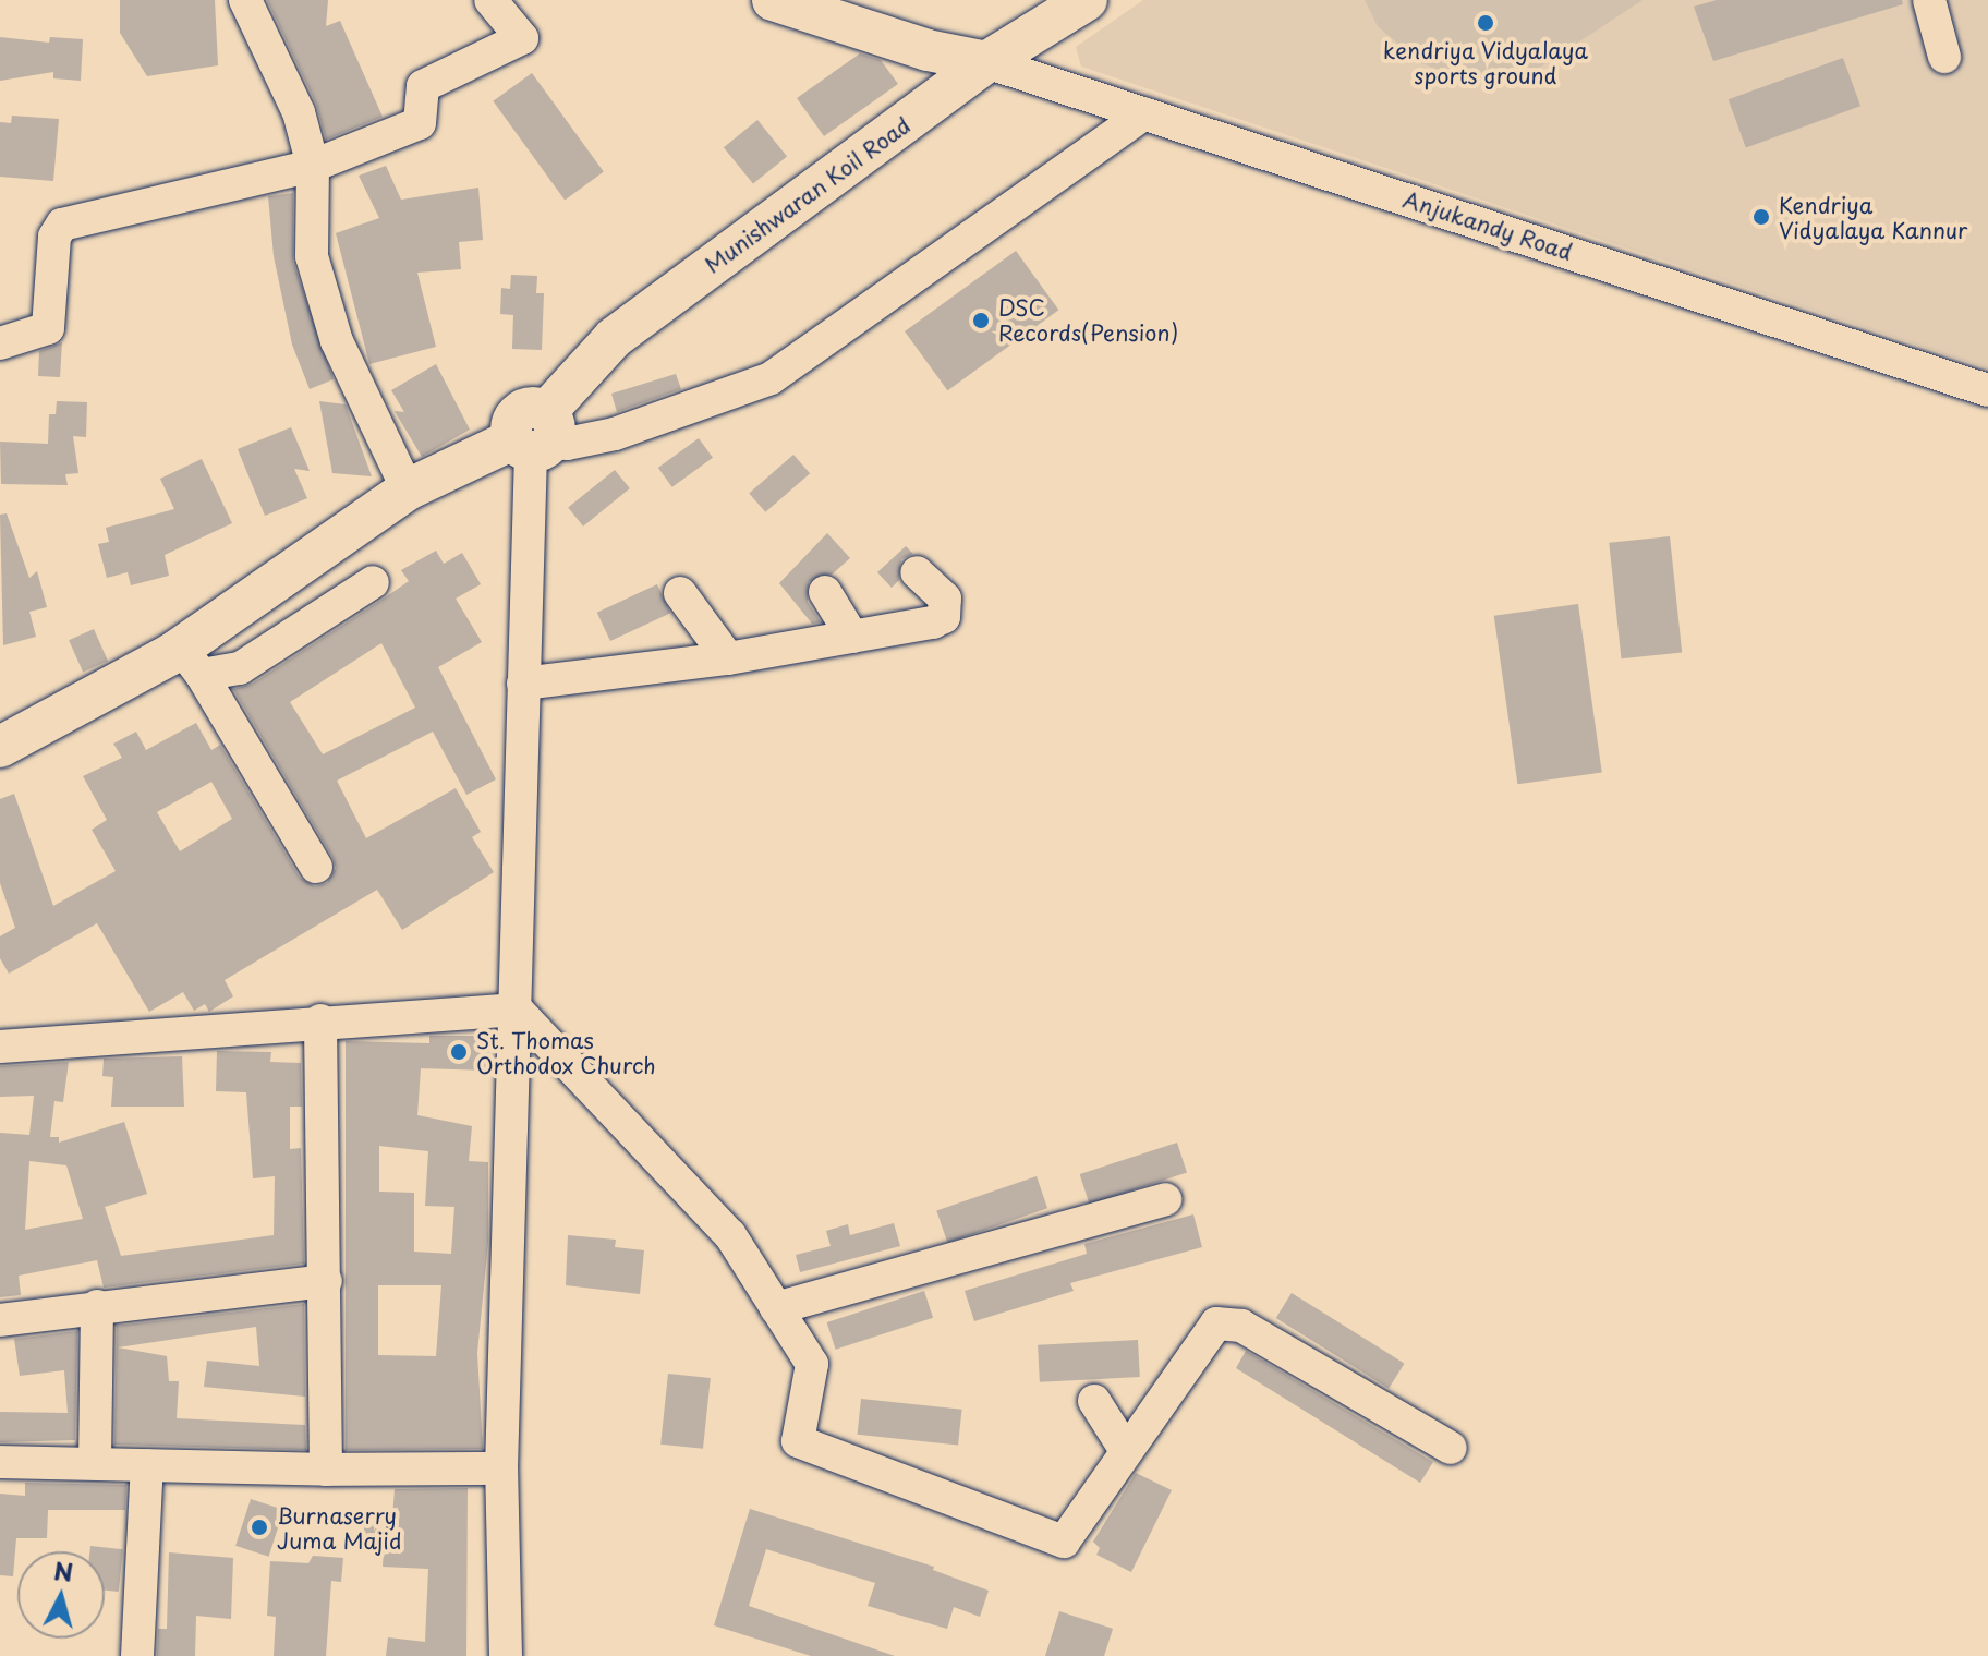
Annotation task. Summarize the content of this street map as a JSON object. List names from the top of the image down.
{
  "streets": {
    "main road": ["Munishwaran Koil Road"],
    "street": ["Anjukandy Road"]
  },
  "crossings": [
    ["Munishwaran Koil Road", "Anjukandy Road"]
  ],
  "places": [
    "kendriya Vidyalaya sports ground",
    "Kendriya Vidyalaya Kannur",
    "DSC Records(Pension)",
    "St. Thomas Orthodox Church",
    "Burnaserry Juma Majid"
  ],
  "north": "top"
}
